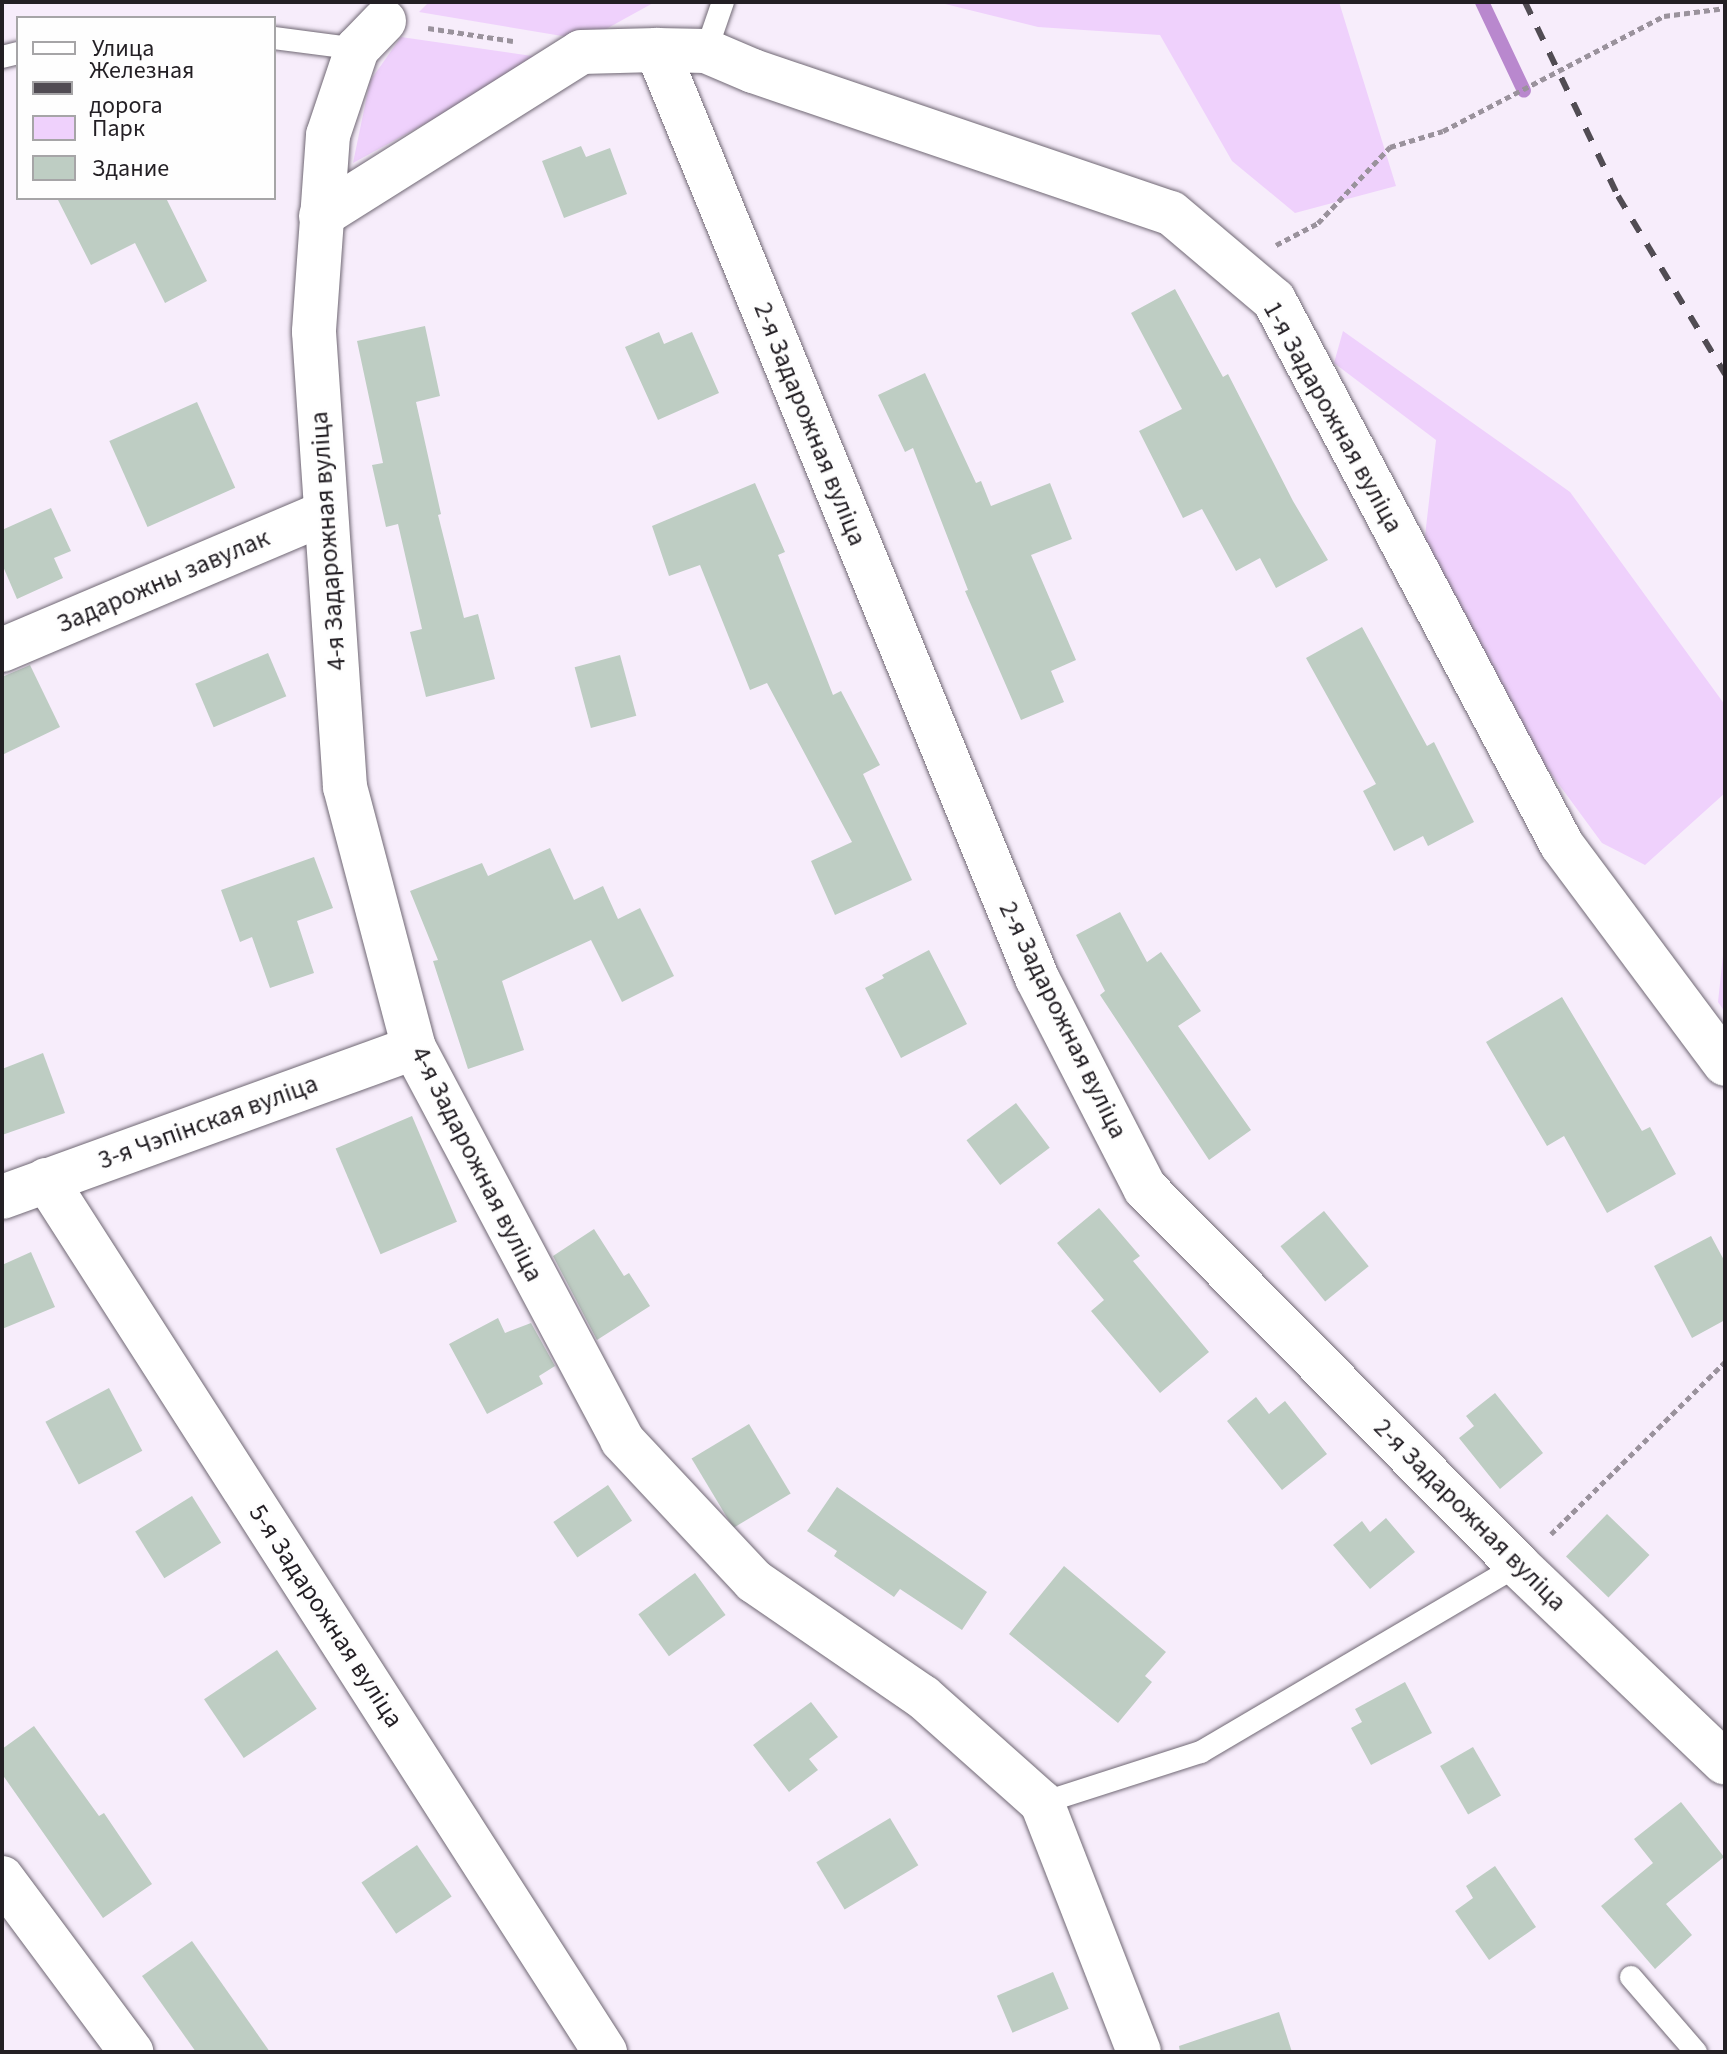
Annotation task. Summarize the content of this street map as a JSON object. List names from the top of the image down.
{
  "streets": {
    "street": [
      "1-я Задарожная вуліца",
      "2-я Задарожная вуліца",
      "4-я Задарожная вуліца",
      "Задарожны завулак",
      "3-я Чэпінская вуліца",
      "5-я Задарожная вуліца"
    ]
  },
  "crossings": [
    ["1-я Задарожная вуліца", "2-я Задарожная вуліца"],
    ["4-я Задарожная вуліца", "Задарожны завулак"],
    ["4-я Задарожная вуліца", "3-я Чэпінская вуліца"],
    ["3-я Чэпінская вуліца", "5-я Задарожная вуліца"]
  ],
  "legend": [
    "Улица",
    "Железная дорога",
    "Парк",
    "Здание"
  ]
}
